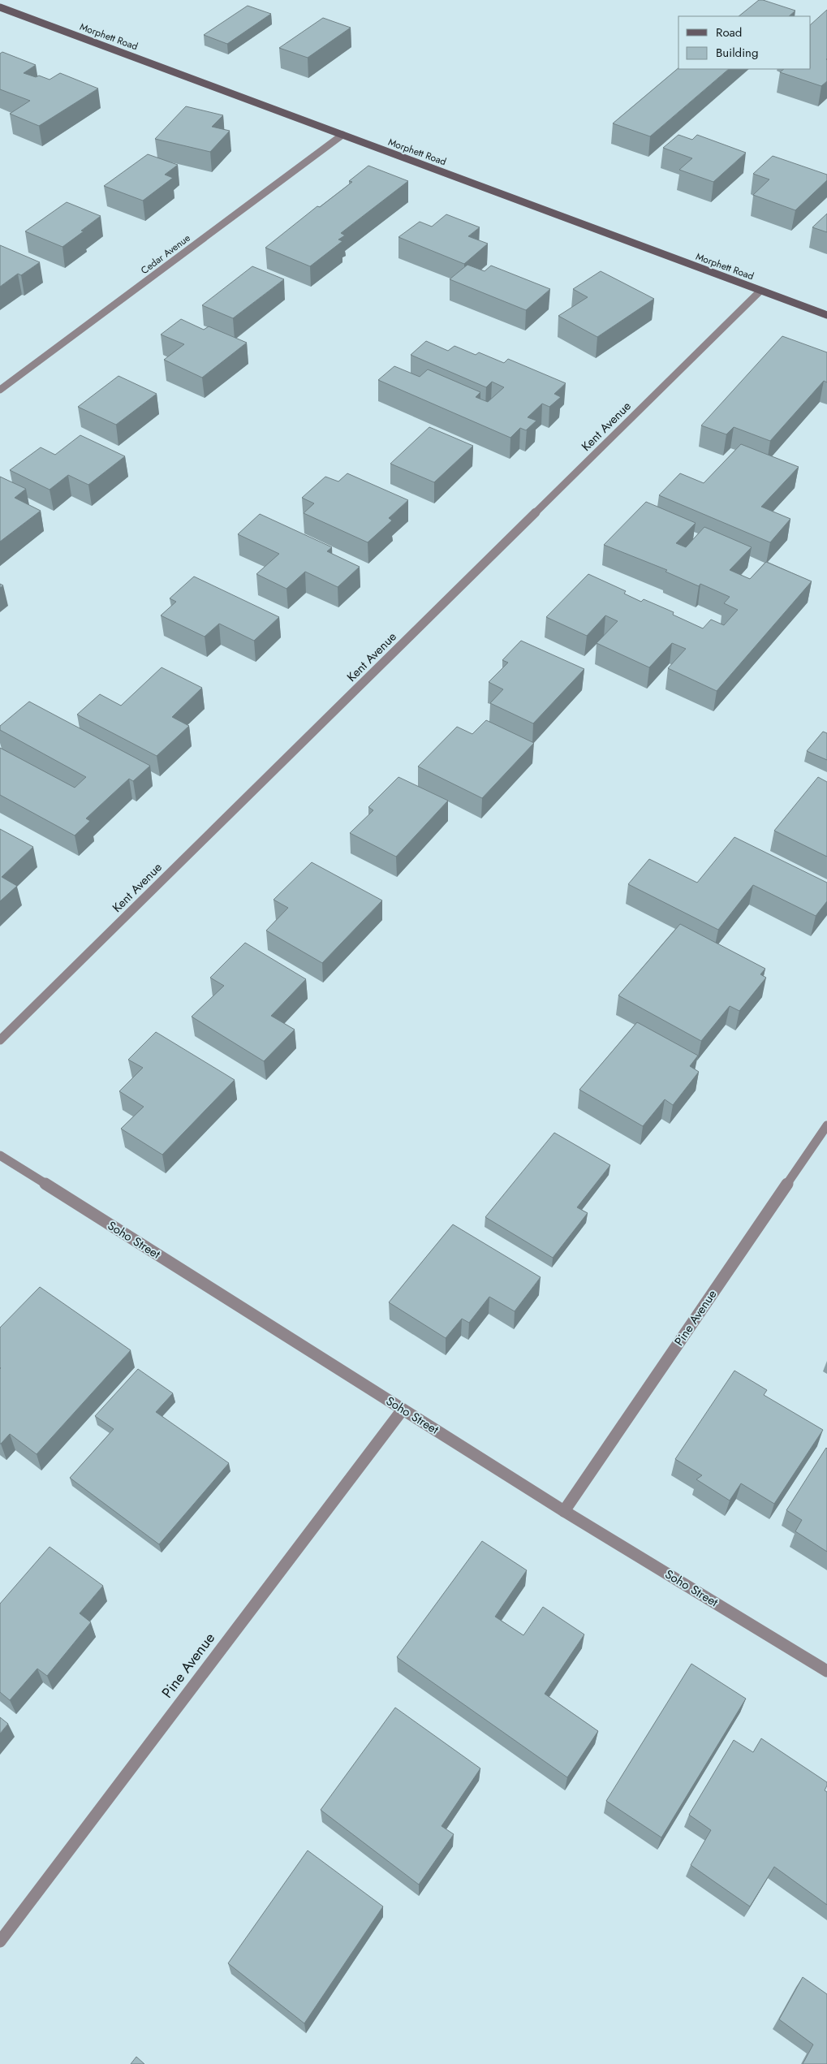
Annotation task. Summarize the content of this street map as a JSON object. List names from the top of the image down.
{
  "streets": {
    "main road": ["Morphett Road"],
    "street": [
      "Cedar Avenue",
      "Kent Avenue",
      "Soho Street",
      "Pine Avenue"
    ]
  },
  "crossings": [
    ["Morphett Road", "Cedar Avenue"],
    ["Morphett Road", "Kent Avenue"],
    ["Soho Street", "Pine Avenue"]
  ],
  "legend": ["Road", "Building"]
}
